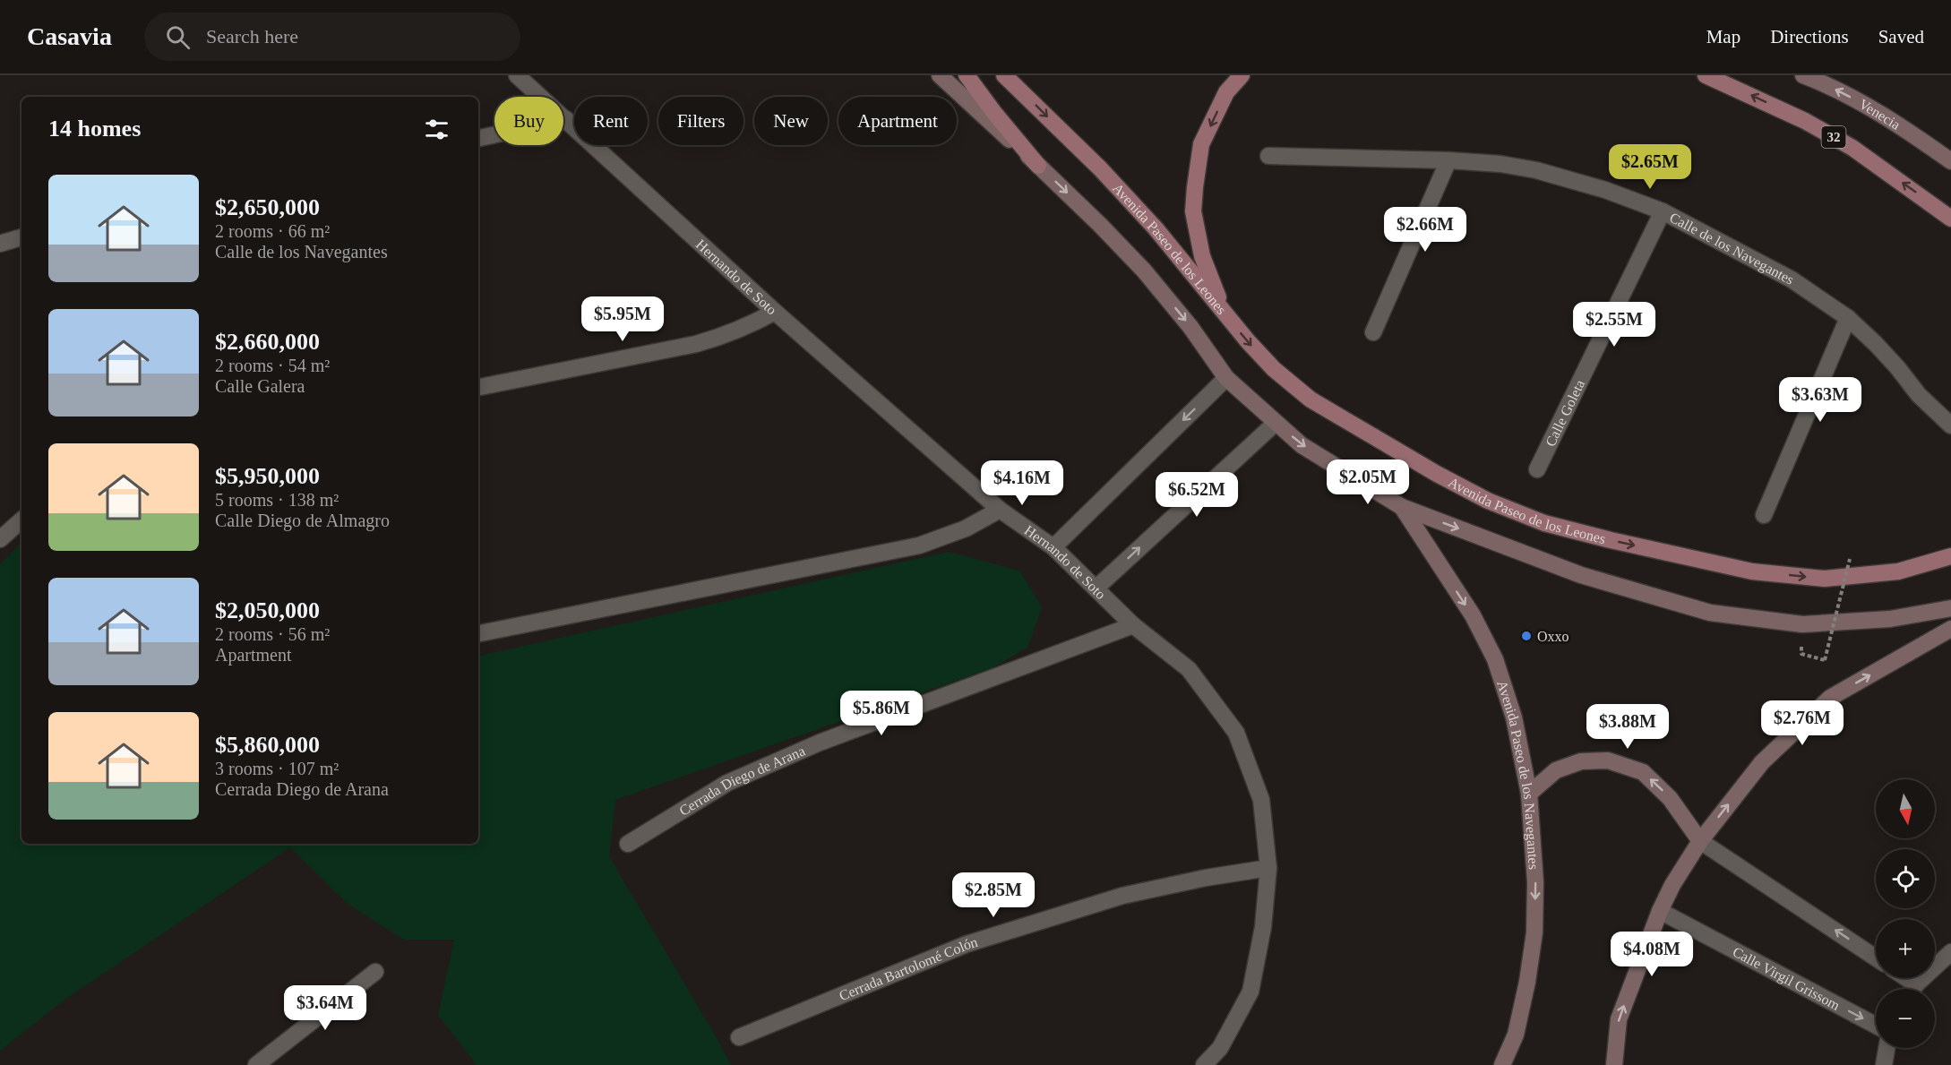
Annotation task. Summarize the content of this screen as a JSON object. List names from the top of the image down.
{
  "streets": {
    "main road": ["32", "Avenida Paseo de los Leones"],
    "street": [
      "Venecia",
      "Calle de los Navegantes",
      "Hernando de Soto",
      "Calle Goleta",
      "Avenida Paseo de los Navegantes",
      "Cerrada Diego de Arana",
      "Cerrada Bartolomé Colón",
      "Calle Virgil Grissom"
    ]
  },
  "crossings": [
    ["Calle de los Navegantes", "Calle Goleta"],
    ["Hernando de Soto", "Cerrada Diego de Arana"],
    ["Hernando de Soto", "Cerrada Bartolomé Colón"]
  ],
  "one_way": ["Venecia", "Avenida Paseo de los Leones", "Avenida Paseo de los Navegantes"],
  "places": ["Oxxo"],
  "north": "bottom",
  "page": {
    "header": "Casavia",
    "search": "Search here",
    "nav": ["Map", "Directions", "Saved"],
    "chip": [
      "Buy",
      "Rent",
      "Filters",
      "New",
      "Apartment"
    ],
    "heading": "14 homes",
    "price": [
      "$2.65M",
      "$2.66M",
      "$5.95M",
      "$2.55M",
      "$3.63M",
      "$2.05M",
      "$4.16M",
      "$6.52M",
      "$5.86M",
      "$2.76M",
      "$3.88M",
      "$2.85M",
      "$4.08M",
      "$3.64M"
    ],
    "list": [
      {
        "name": "$2,650,000",
        "note": "2 rooms · 66 m² · Calle de los Navegantes"
      },
      {
        "name": "$2,660,000",
        "note": "2 rooms · 54 m² · Calle Galera"
      },
      {
        "name": "$5,950,000",
        "note": "5 rooms · 138 m² · Calle Diego de Almagro"
      },
      {
        "name": "$2,050,000",
        "note": "2 rooms · 56 m² · Apartment"
      },
      {
        "name": "$5,860,000",
        "note": "3 rooms · 107 m² · Cerrada Diego de Arana"
      }
    ],
    "map_buttons": ["+", "−"]
  }
}
